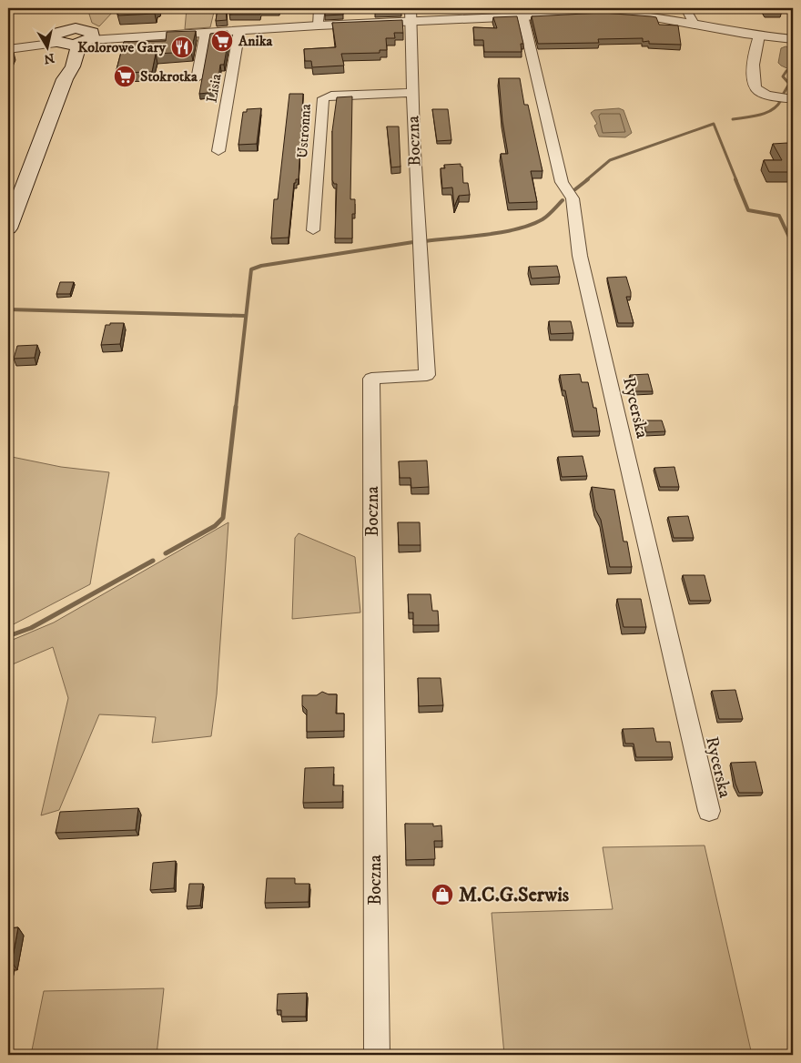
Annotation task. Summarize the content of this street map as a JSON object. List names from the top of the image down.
{
  "streets": {
    "street": [
      "Lisia",
      "Ustronna",
      "Boczna",
      "Rycerska"
    ]
  },
  "crossings": [
    ["Ustronna", "Boczna"]
  ],
  "places": {
    "supermarket": ["Anika", "Stokrotka"],
    "restaurant": ["Kolorowe Gary"],
    "shop": ["M.C.G.Serwis"]
  },
  "north": "bottom"
}
